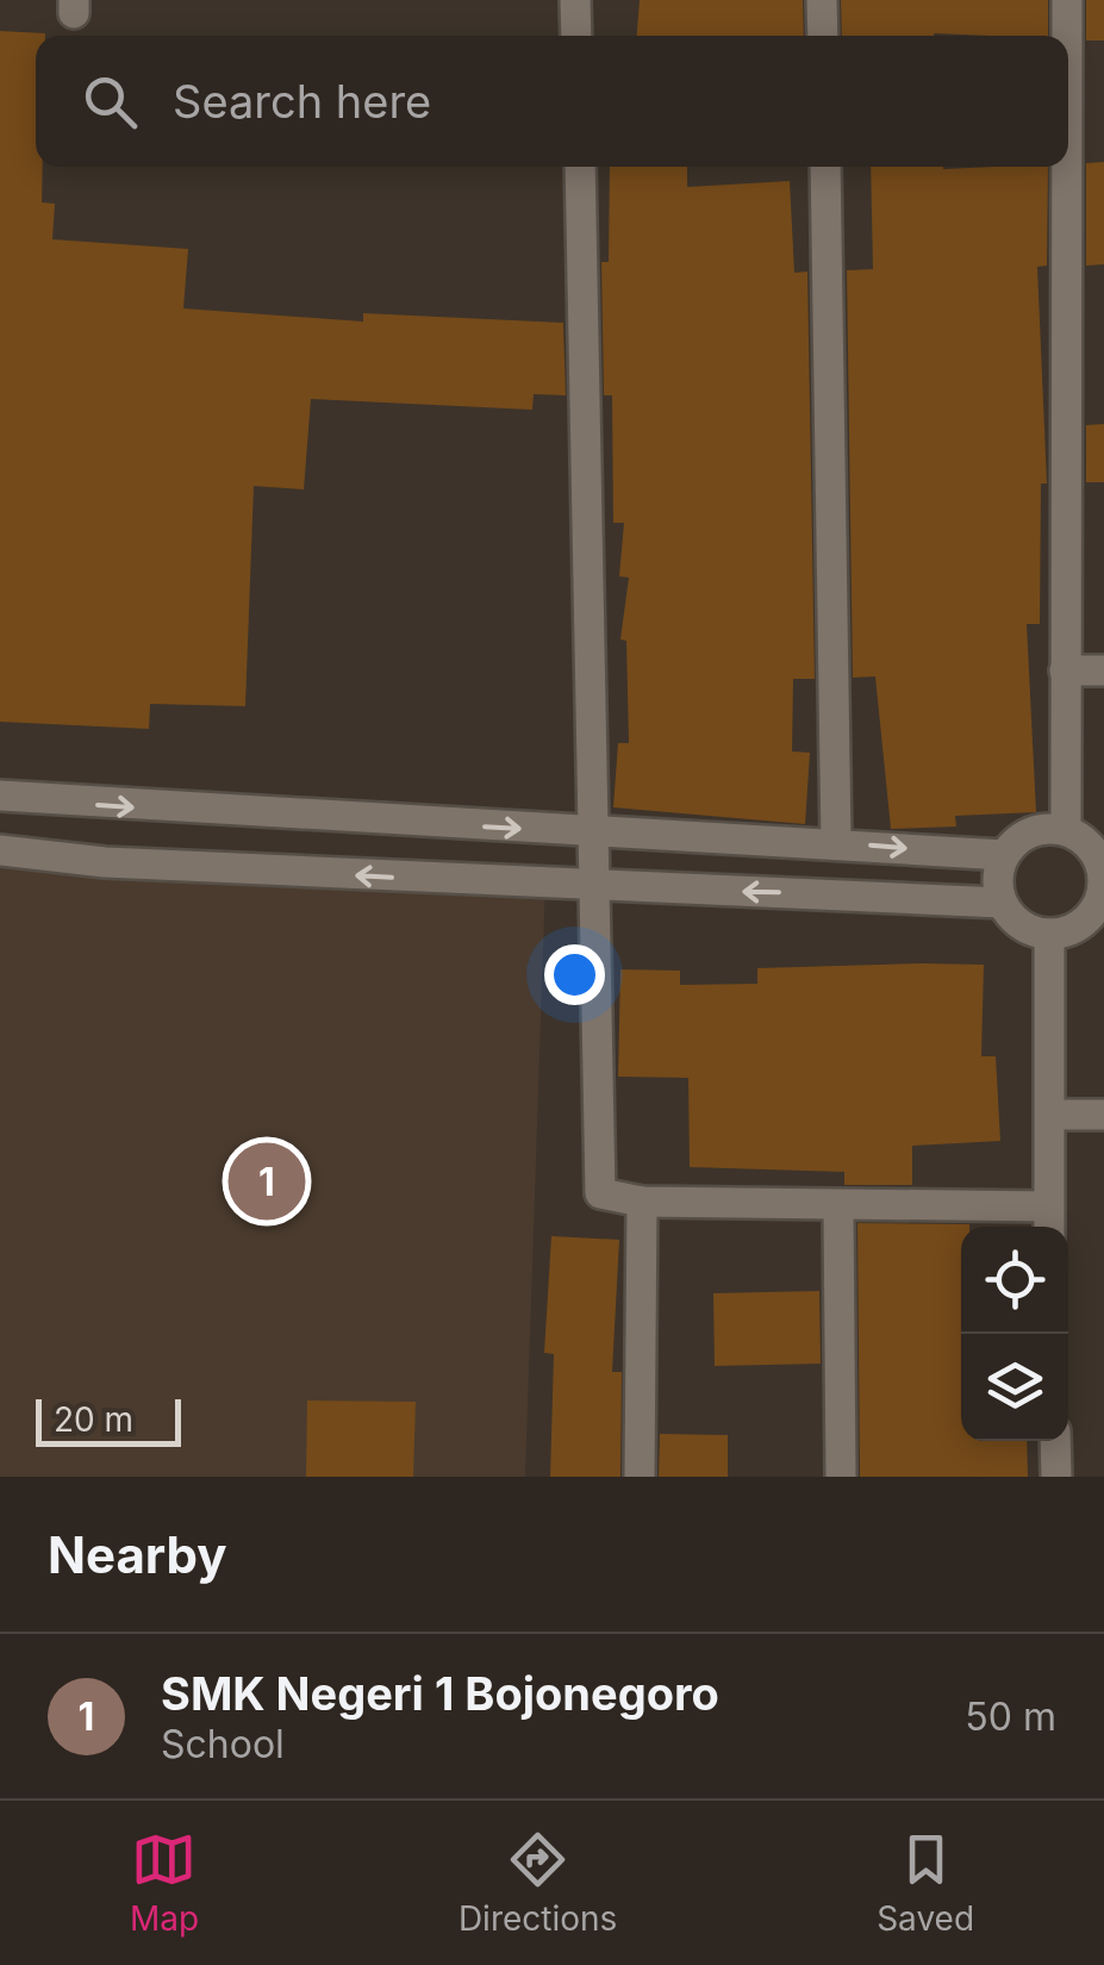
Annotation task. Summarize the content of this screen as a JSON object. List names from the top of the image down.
{
  "scale_bar": "20 m",
  "page": {
    "search": "Search here",
    "pins": "1",
    "scale": "20 m",
    "heading": "Nearby",
    "list": [
      {
        "mark": "1",
        "name": "SMK Negeri 1 Bojonegoro",
        "note": "School",
        "value": "50 m"
      }
    ],
    "nav": ["Map", "Directions", "Saved"]
  }
}
